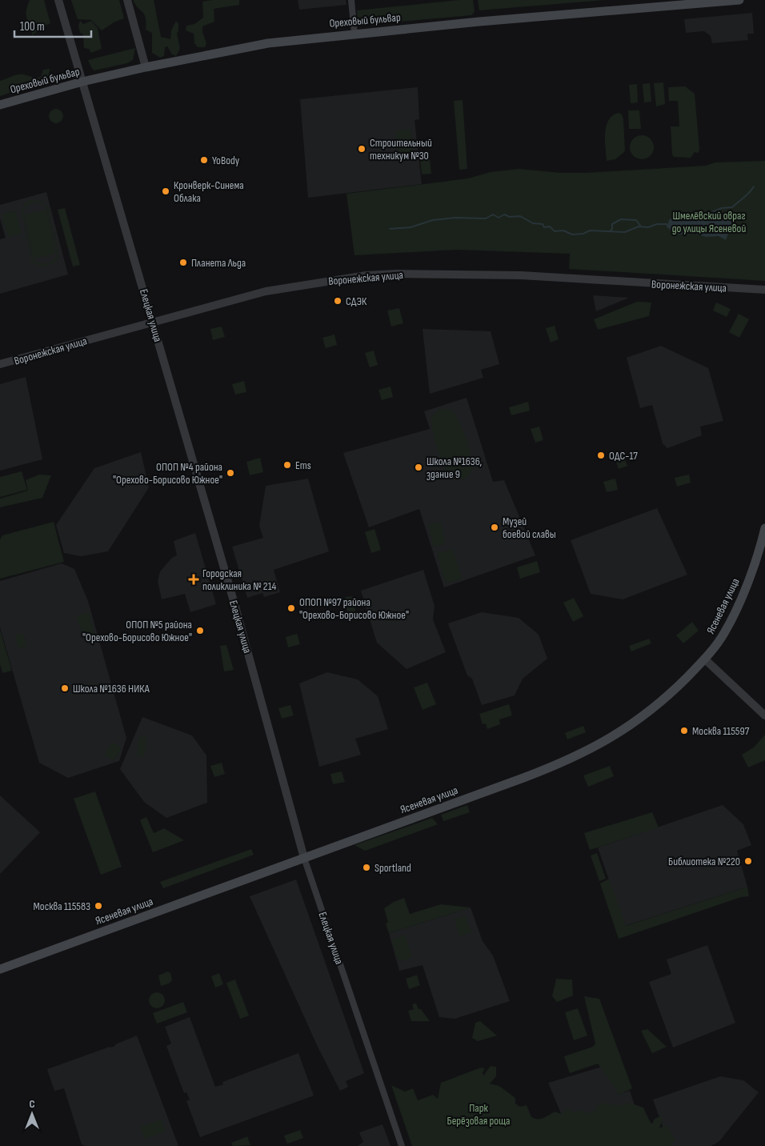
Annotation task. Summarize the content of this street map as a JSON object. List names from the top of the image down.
{
  "streets": {
    "main road": ["Ореховый бульвар", "Ясеневая улица"],
    "street": ["Воронежская улица", "Елецкая улица"]
  },
  "crossings": [
    ["Ореховый бульвар", "Елецкая улица"],
    ["Воронежская улица", "Елецкая улица"],
    ["Елецкая улица", "Ясеневая улица"]
  ],
  "parks": ["Шмелёвский овраг до улицы Ясеневой", "Парк Берёзовая роща"],
  "places": {
    "other": [
      "Строительный техникум №30",
      "YoBody",
      "Кронверк-Синема Облака",
      "Планета Льда",
      "СДЭК",
      "ОДС-17",
      "Ems",
      "Школа №1636, здание 9",
      "ОПОП №4 района \"Орехово-Борисово Южное\"",
      "Музей боевой славы",
      "ОПОП №97 района \"Орехово-Борисово Южное\"",
      "ОПОП №5 района \"Орехово-Борисово Южное\"",
      "Школа №1636 НИКА",
      "Москва 115597",
      "Библиотека №220",
      "Sportland",
      "Москва 115583"
    ],
    "health": ["Городская поликлиника № 214"]
  },
  "scale_bar": "100 m",
  "north": "top"
}
